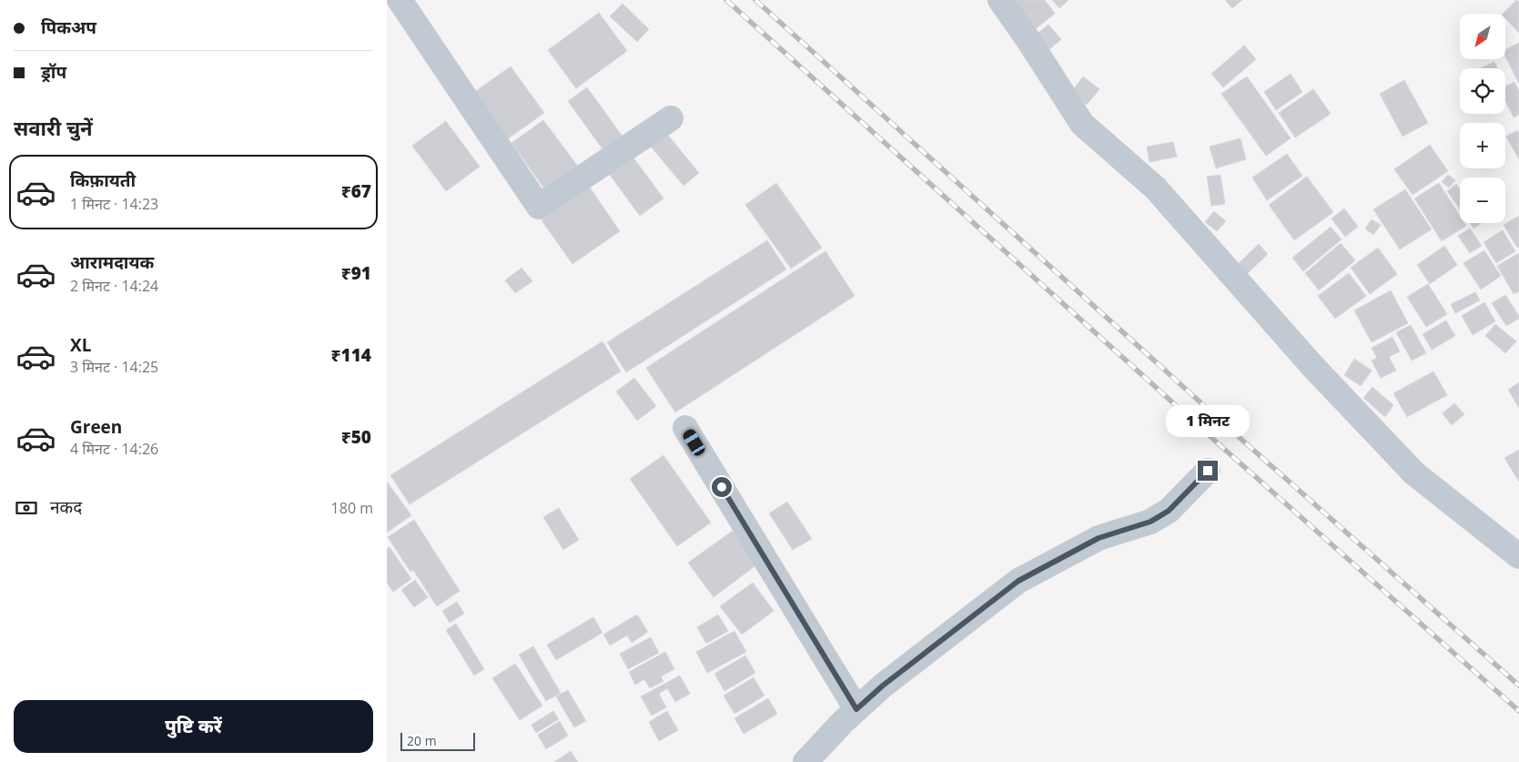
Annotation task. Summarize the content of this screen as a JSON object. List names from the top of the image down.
{
  "scale_bar": "20 m",
  "north": "bottom left",
  "page": {
    "banner": ["पिकअप", "ड्रॉप"],
    "map_buttons": ["+", "−"],
    "heading": "सवारी चुनें",
    "list": [
      {
        "name": "किफ़ायती",
        "note": "1 मिनट · 14:23",
        "value": "₹67"
      },
      {
        "name": "आरामदायक",
        "note": "2 मिनट · 14:24",
        "value": "₹91"
      },
      {
        "name": "XL",
        "note": "3 मिनट · 14:25",
        "value": "₹114"
      },
      {
        "name": "Green",
        "note": "4 मिनट · 14:26",
        "value": "₹50"
      }
    ],
    "bubble": "1 मिनट",
    "pay": ["नकद", "180 m"],
    "buttons": "पुष्टि करें",
    "scale": "20 m"
  }
}
